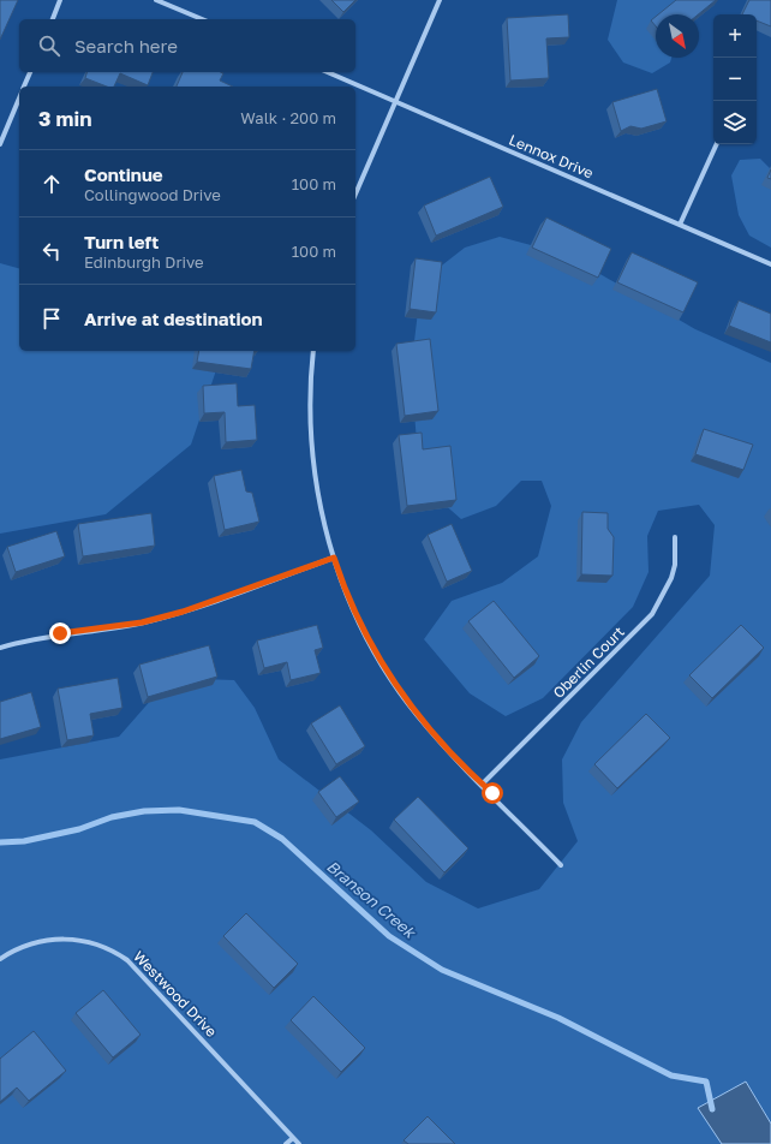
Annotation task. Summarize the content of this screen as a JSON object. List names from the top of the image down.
{
  "streets": {
    "street": ["Lennox Drive", "Oberlin Court", "Westwood Drive"]
  },
  "water": ["Branson Creek"],
  "north": "bottom right",
  "page": {
    "map_buttons": ["+", "−"],
    "search": "Search here",
    "heading": ["3 min", "Walk · 200 m"],
    "list": [
      ["Continue", "Collingwood Drive", "100 m"],
      ["Turn left", "Edinburgh Drive", "100 m"],
      "Arrive at destination"
    ]
  }
}
